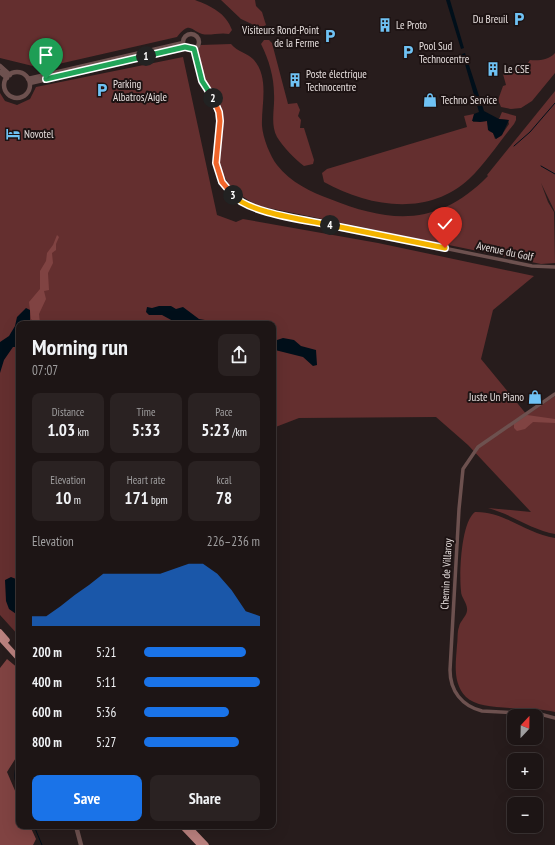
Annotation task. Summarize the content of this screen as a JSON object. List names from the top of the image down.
{
  "streets": {
    "street": ["Avenue du Golf", "Chemin de Villaroy"]
  },
  "places": {
    "parking": [
      "Du Breuil",
      "Visiteurs Rond-Point de la Ferme",
      "Pool Sud Technocentre",
      "Parking Albatros/Aigle"
    ],
    "building": ["Le Proto", "Le CSE", "Poste électrique Technocentre"],
    "shop": ["Techno Service", "Juste Un Piano"],
    "hotel": ["Novotel"]
  },
  "north": "top",
  "page": {
    "pins": [
      "1",
      "2",
      "3",
      "4"
    ],
    "heading": ["Morning run", "07:07"],
    "stats": [
      ["Distance", "1.03 km"],
      ["Time", "5:33"],
      ["Pace", "5:23 /km"],
      ["Elevation", "10 m"],
      ["Heart rate", "171 bpm"],
      ["kcal", "78"]
    ],
    "chart": ["Elevation", "226–236 m"],
    "list": [
      {
        "name": "200 m",
        "note": "5:21"
      },
      {
        "name": "400 m",
        "note": "5:11"
      },
      {
        "name": "600 m",
        "note": "5:36"
      },
      {
        "name": "800 m",
        "note": "5:27"
      }
    ],
    "map_buttons": ["+", "−"],
    "buttons": ["Save", "Share"]
  }
}
